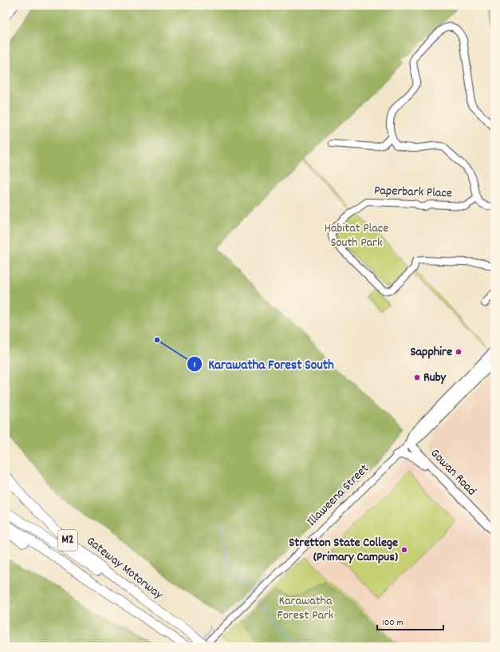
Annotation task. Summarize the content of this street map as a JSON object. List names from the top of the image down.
{
  "streets": {
    "highway": ["M2", "Gateway Motorway"],
    "main road": ["Gowan Road", "Illaweena Street"],
    "street": ["Paperbark Place"]
  },
  "crossings": [
    ["Gowan Road", "Illaweena Street"]
  ],
  "parks": ["Habitat Place South Park", "Karawatha Forest Park"],
  "places": [
    "Karawatha Forest South",
    "Sapphire",
    "Ruby",
    "Stretton State College (Primary Campus)"
  ],
  "scale_bar": "100 m"
}
